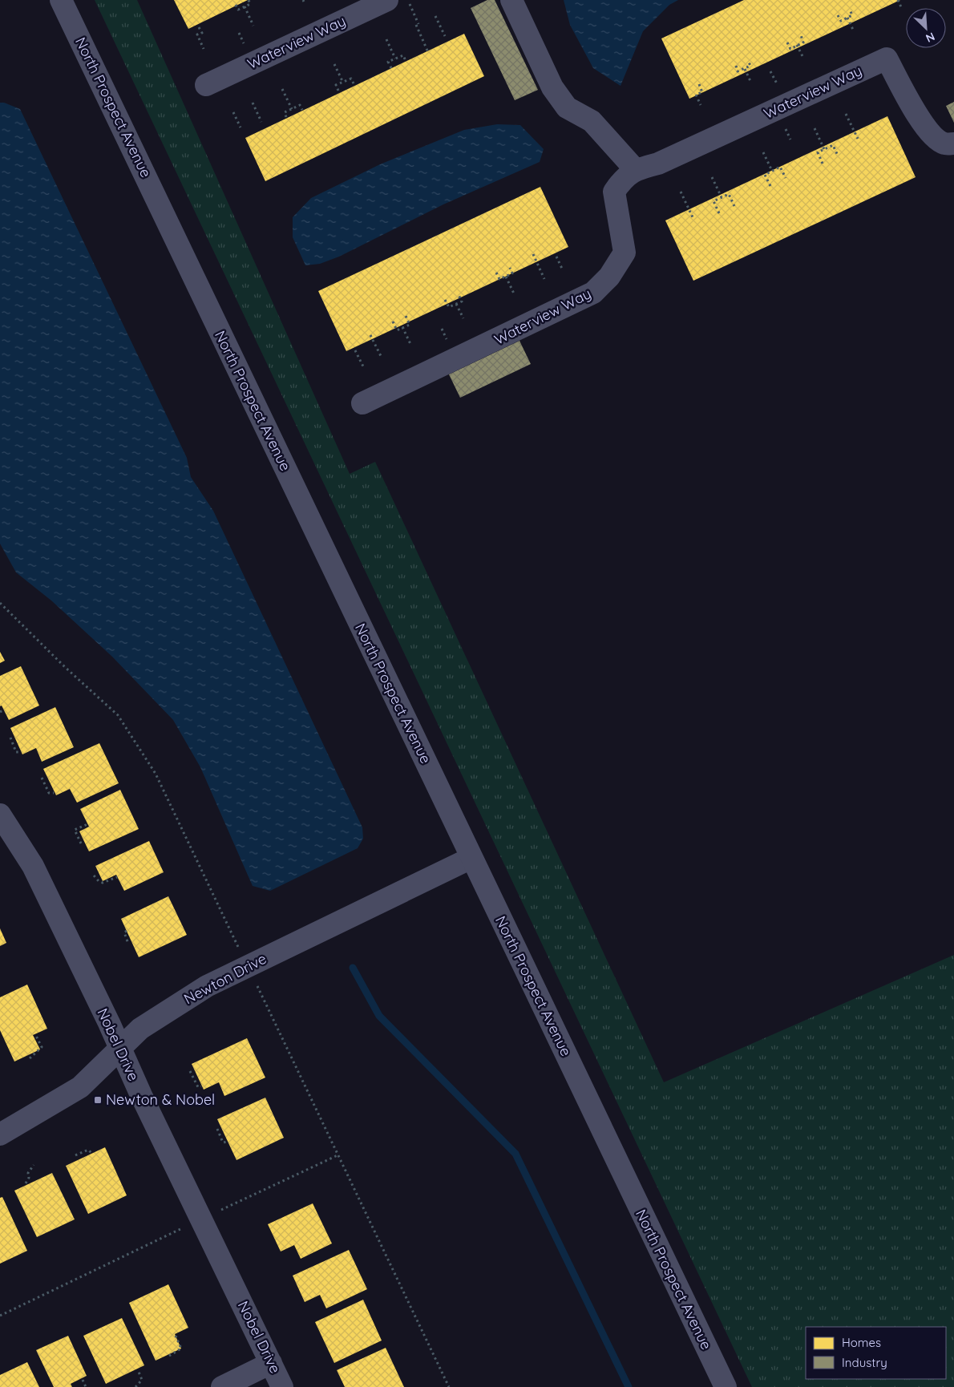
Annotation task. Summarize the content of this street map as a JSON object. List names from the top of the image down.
{
  "streets": {
    "street": [
      "Waterview Way",
      "North Prospect Avenue",
      "Newton Drive",
      "Nobel Drive"
    ]
  },
  "crossings": [
    ["North Prospect Avenue", "Newton Drive"],
    ["Newton Drive", "Nobel Drive"]
  ],
  "places": {
    "transit": ["Newton & Nobel"]
  },
  "legend": ["Homes", "Industry"],
  "north": "bottom right"
}
